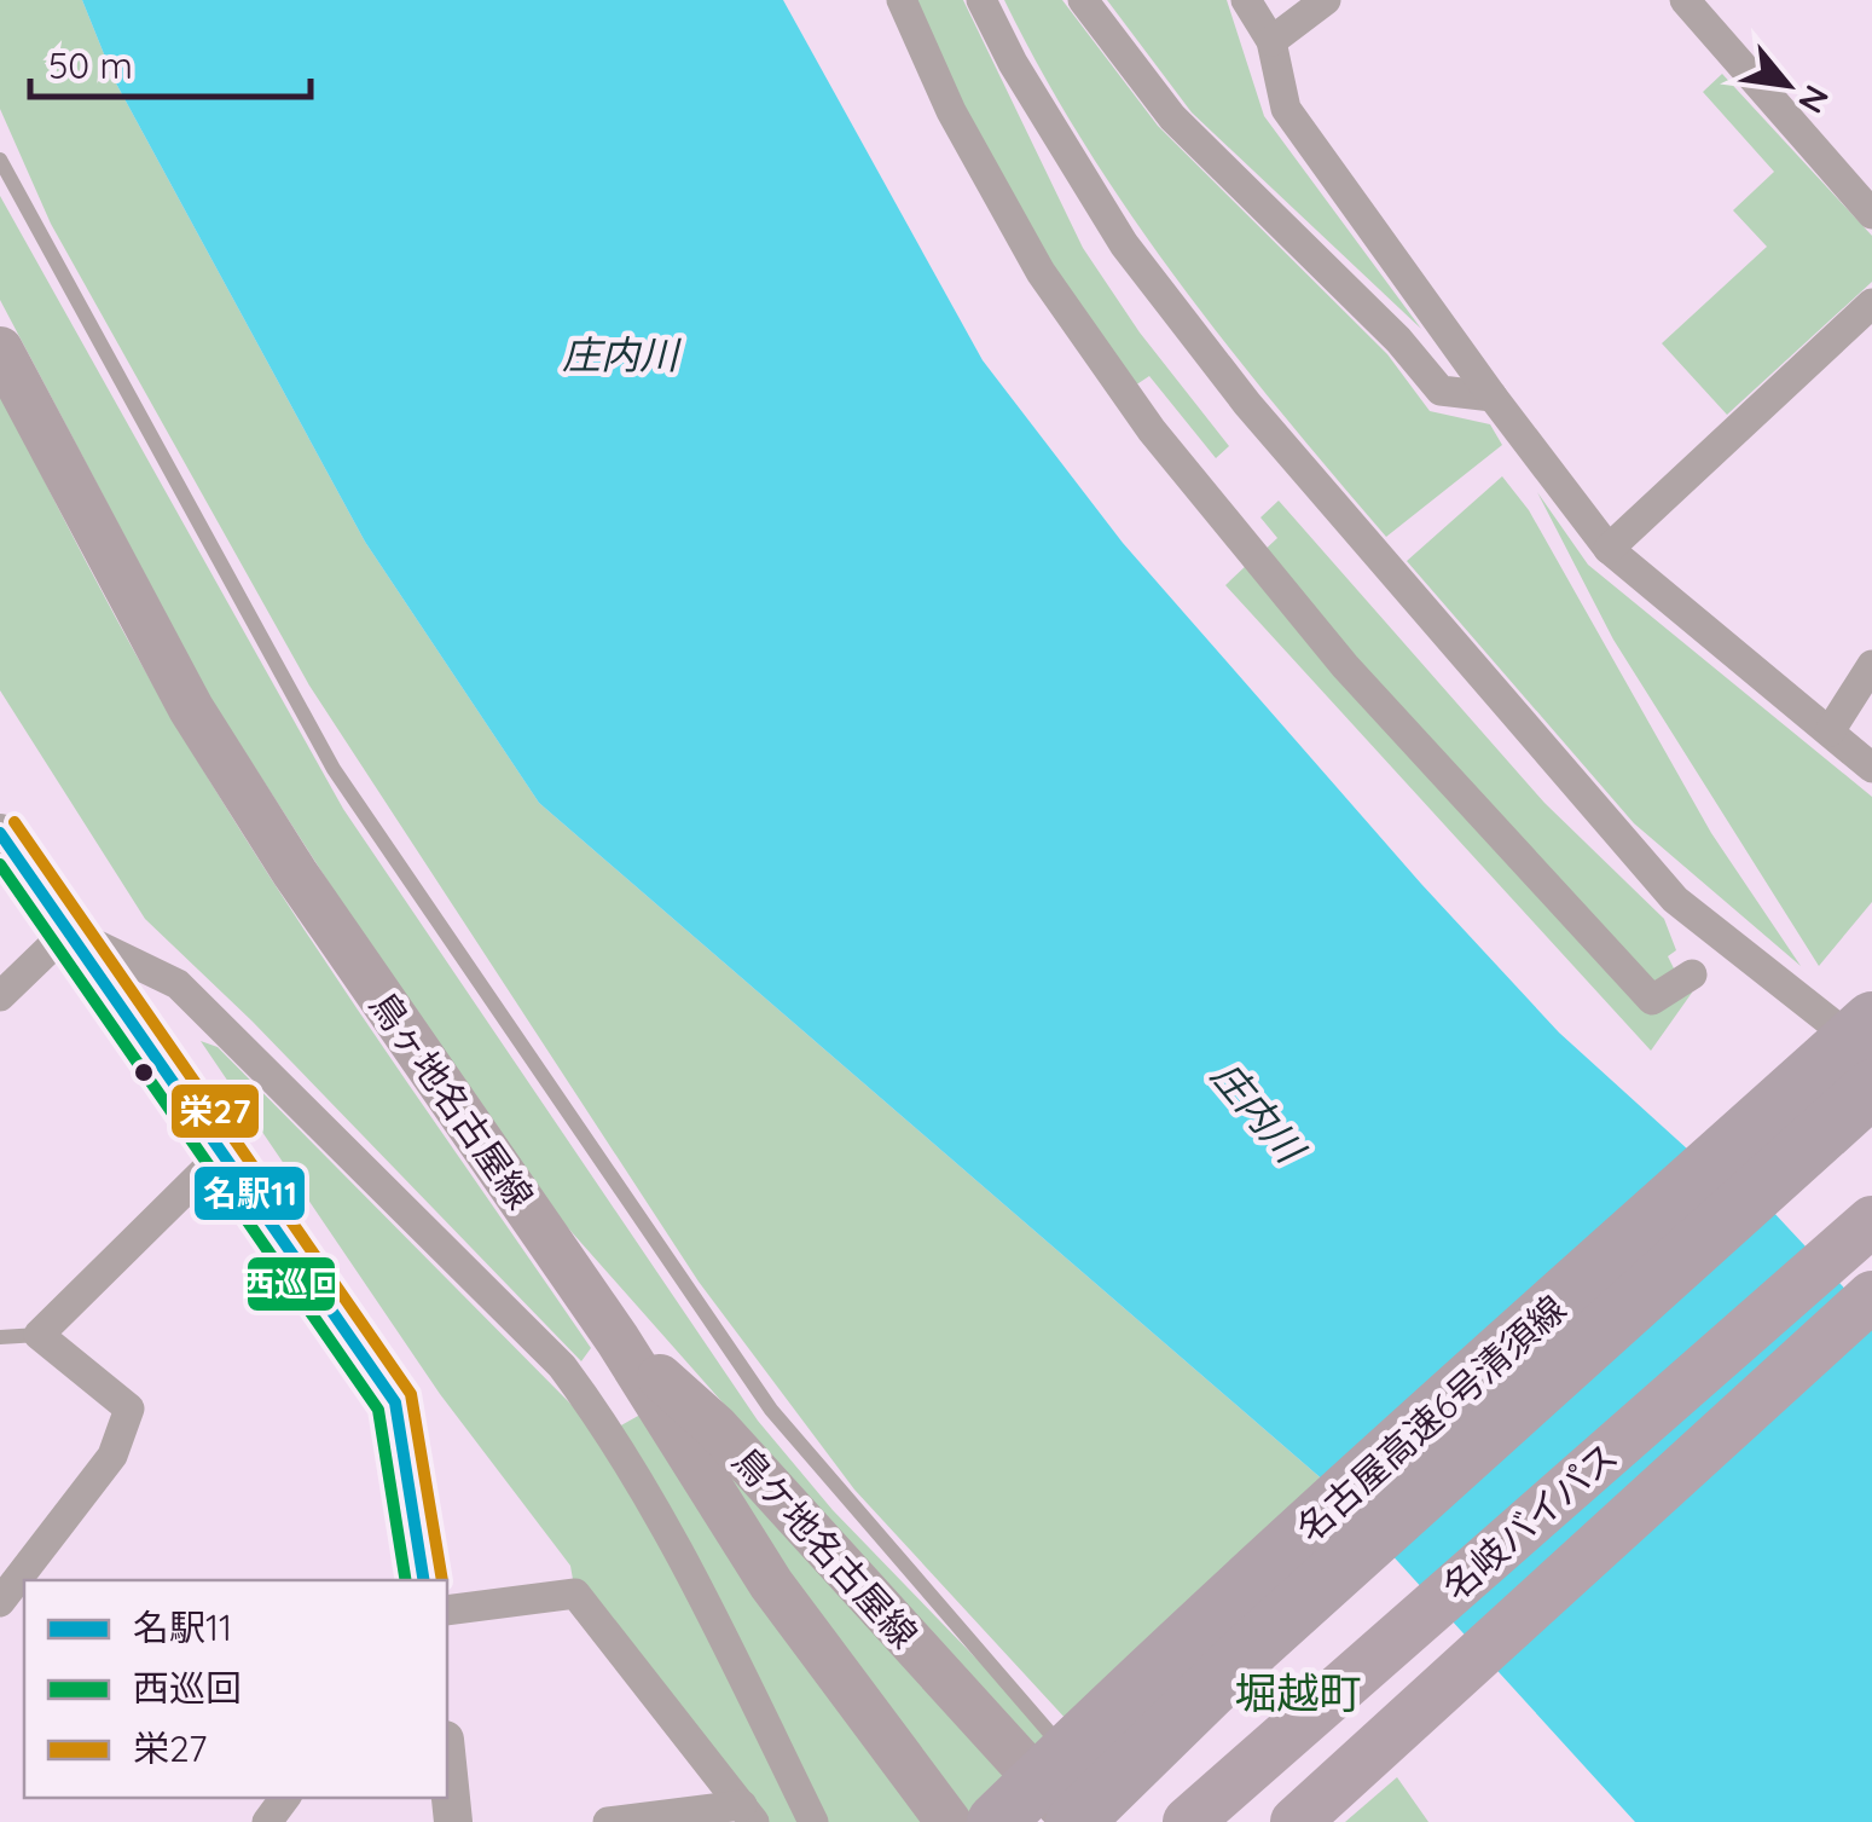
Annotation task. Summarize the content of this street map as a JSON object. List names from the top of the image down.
{
  "streets": {
    "highway": ["名古屋高速6号清須線", "名岐バイパス"],
    "main road": ["鳥ヶ地名古屋線", "鳥ケ地名古屋線"]
  },
  "crossings": [
    ["鳥ヶ地名古屋線", "鳥ケ地名古屋線"],
    ["名古屋高速6号清須線", "鳥ケ地名古屋線"]
  ],
  "districts": ["堀越町"],
  "water": ["庄内川"],
  "lines": ["transit line 栄27", "transit line 名駅11", "transit line 西巡回"],
  "legend": ["名駅11", "西巡回", "栄27"],
  "scale_bar": "50 m",
  "north": "bottom right"
}
